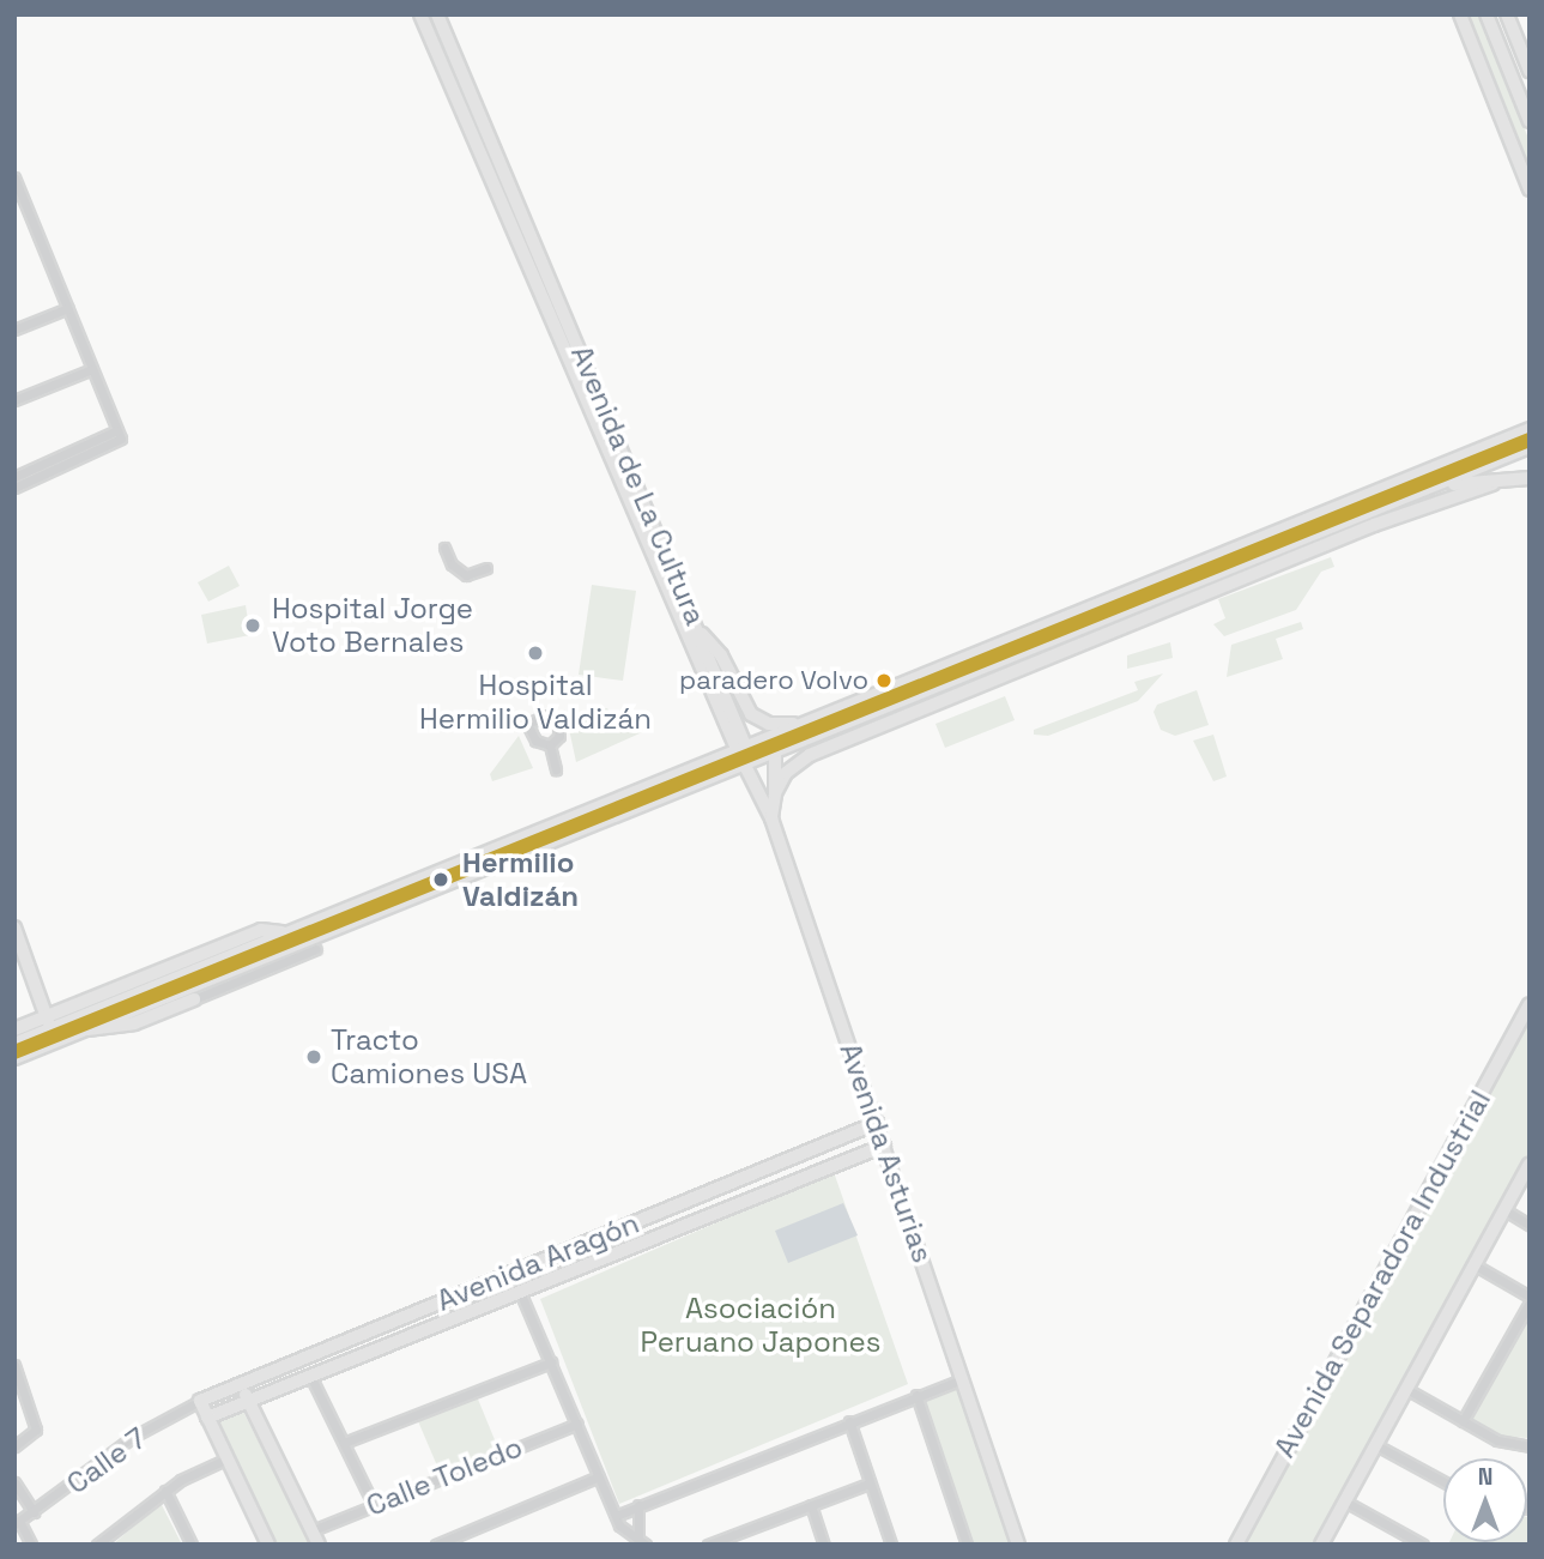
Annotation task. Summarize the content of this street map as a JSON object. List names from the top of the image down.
{
  "streets": {
    "street": [
      "Avenida de La Cultura",
      "Avenida Asturias",
      "Avenida Aragón",
      "Avenida Separadora Industrial",
      "Calle 7",
      "Calle Toledo"
    ]
  },
  "crossings": [
    ["Avenida de La Cultura", "Avenida Asturias"],
    ["Avenida Asturias", "Avenida Aragón"],
    ["Avenida Aragón", "Calle 7"]
  ],
  "parks": ["Asociación Peruano Japones"],
  "places": [
    "Hospital Jorge Voto Bernales",
    "Hospital Hermilio Valdizán",
    "paradero Volvo",
    "Hermilio Valdizán",
    "Tracto Camiones USA"
  ],
  "north": "top"
}
